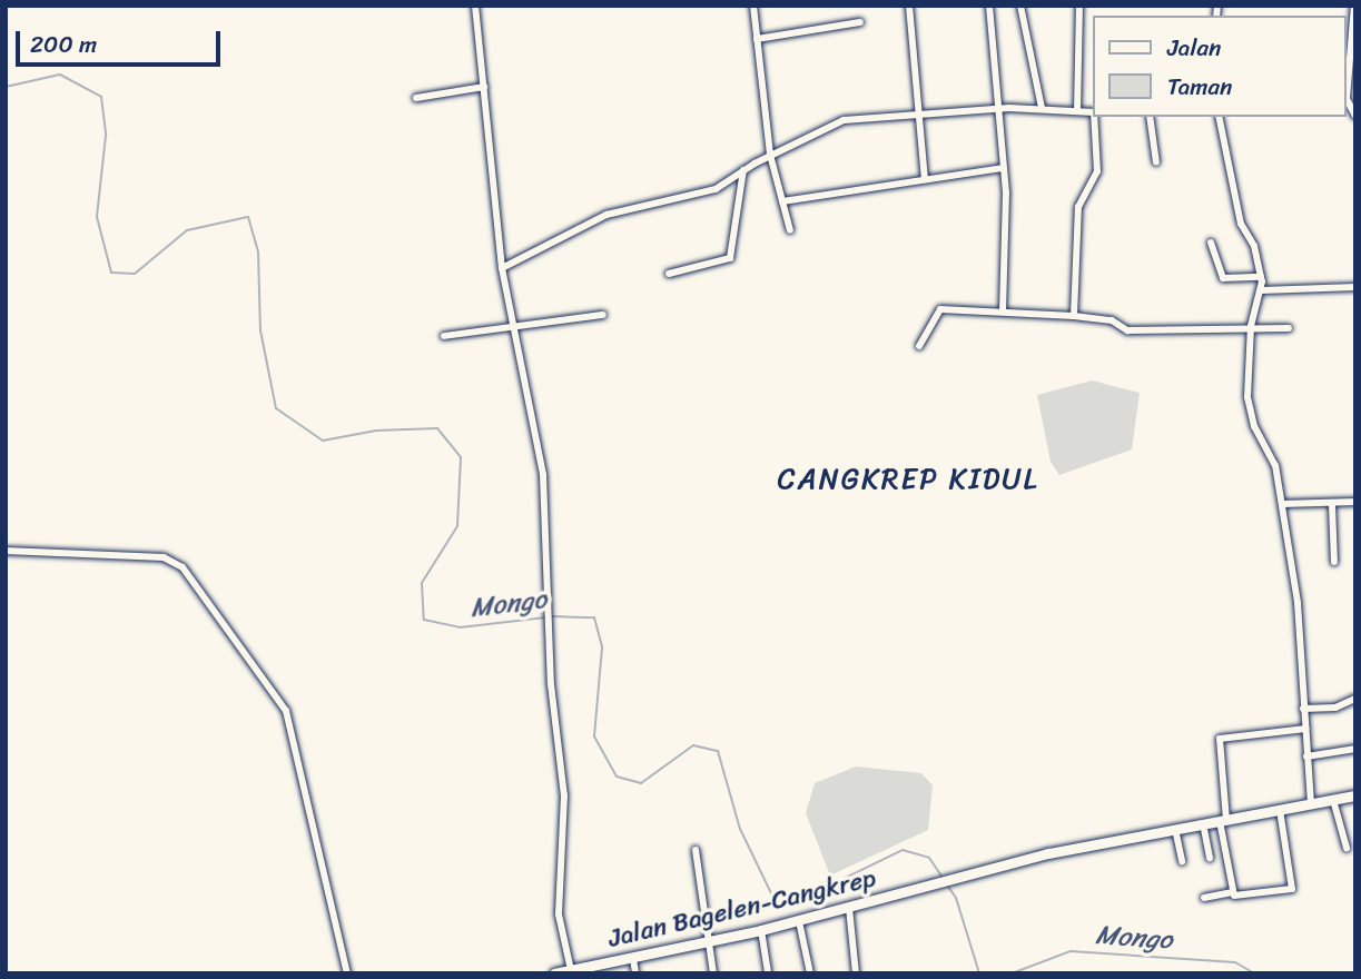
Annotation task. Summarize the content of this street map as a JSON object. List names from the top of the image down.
{
  "streets": {
    "main road": ["Jalan Bagelen-Cangkrep"]
  },
  "districts": ["CANGKREP KIDUL"],
  "water": ["Mongo"],
  "legend": ["Jalan", "Taman"],
  "scale_bar": "200 m"
}
